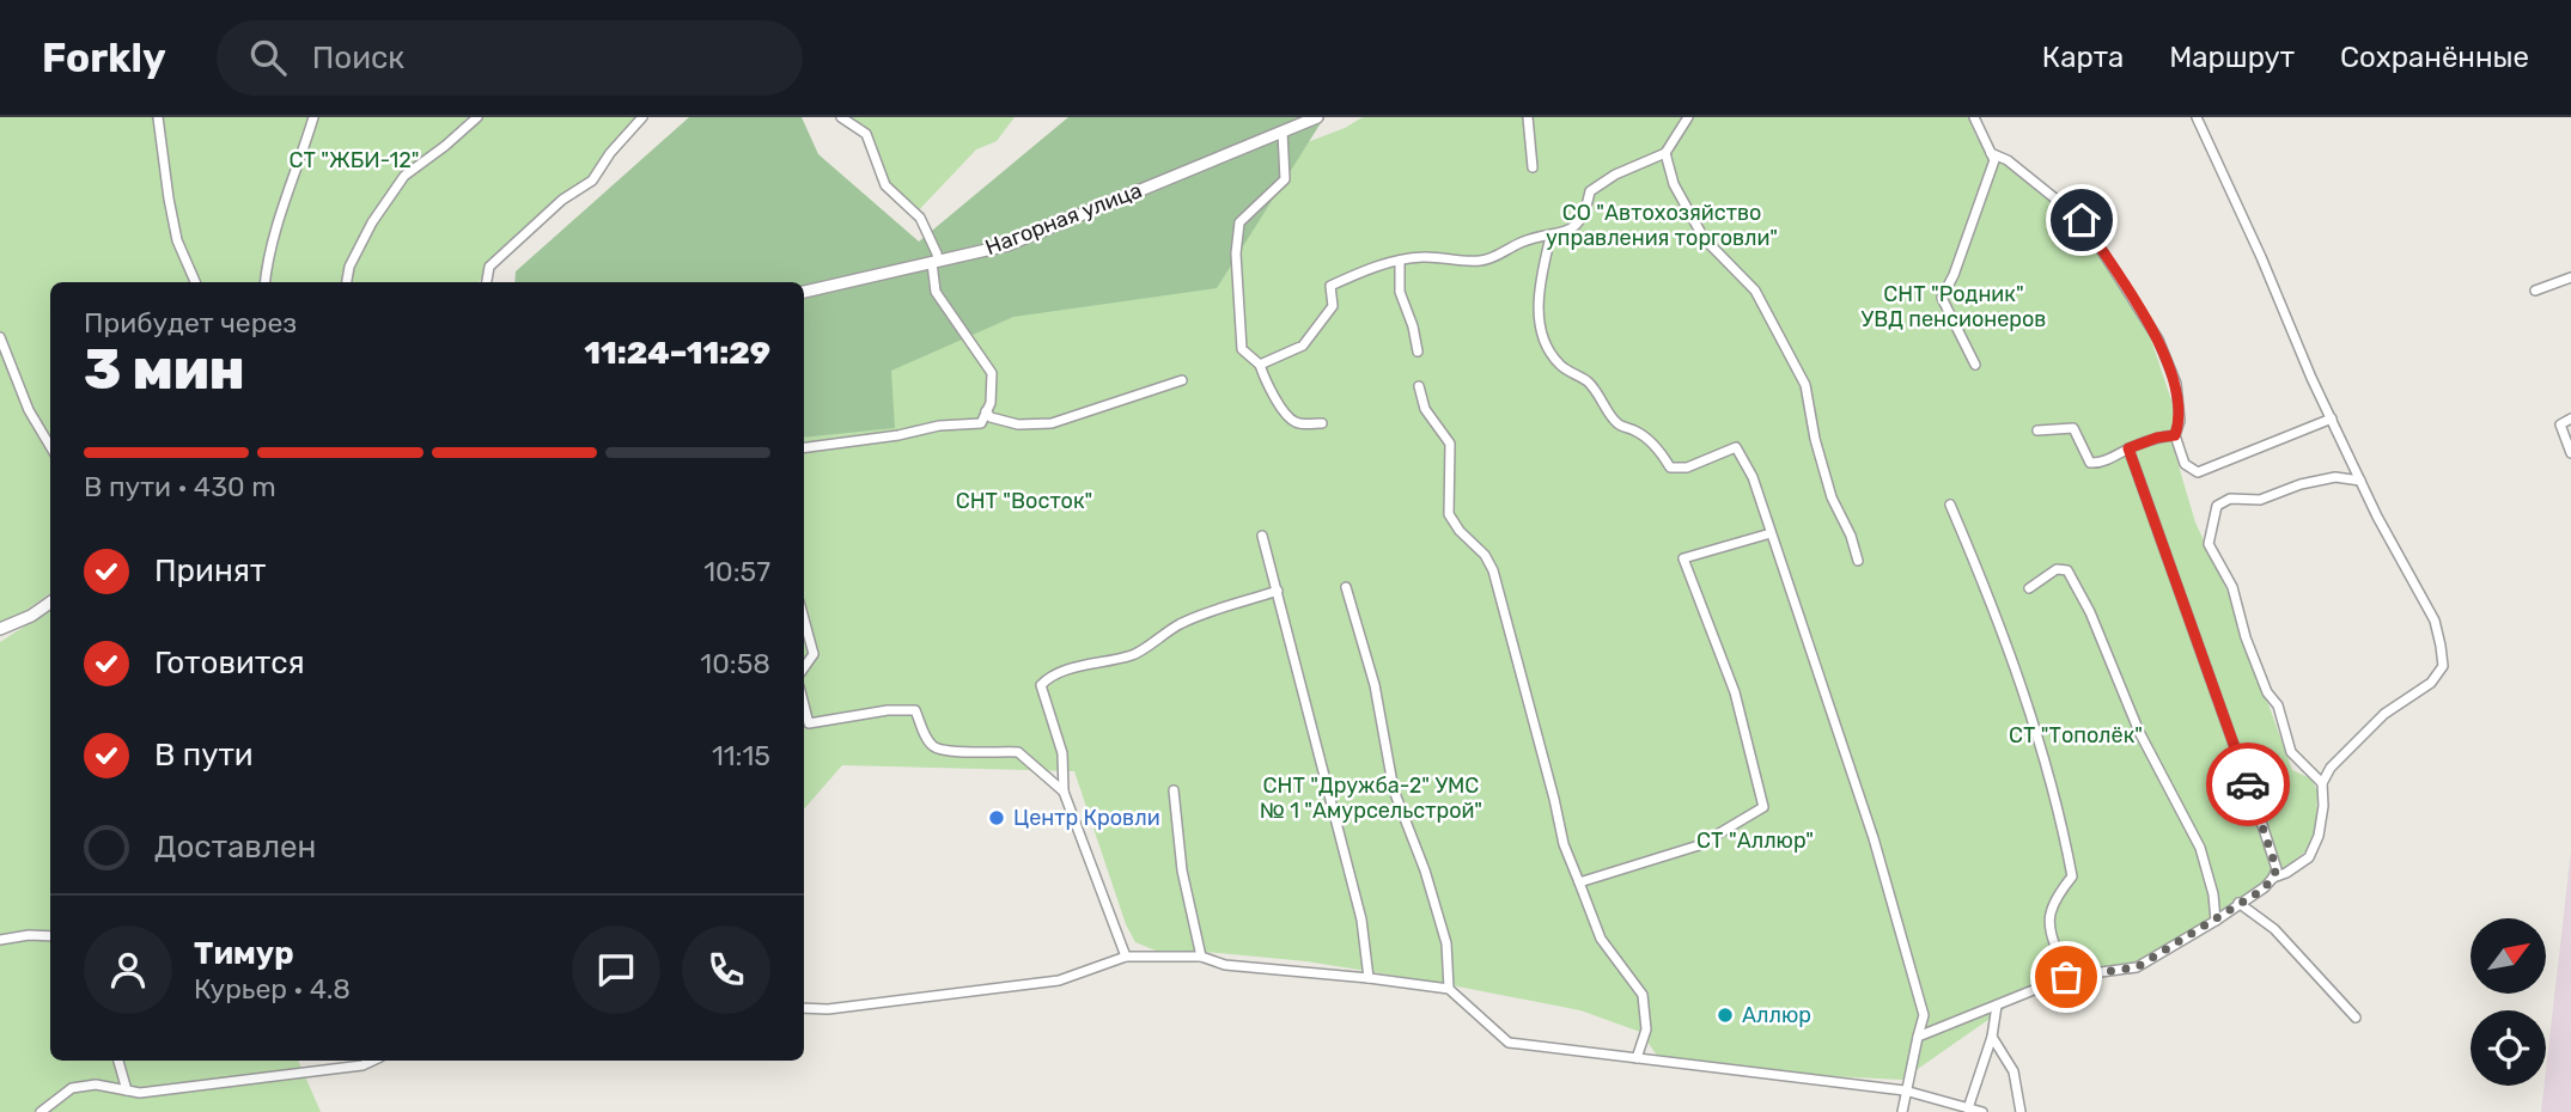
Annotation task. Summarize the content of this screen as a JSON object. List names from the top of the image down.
{
  "streets": {
    "street": ["Нагорная улица"]
  },
  "parks": [
    "СТ \"ЖБИ-12\"",
    "СО \"Автохозяйство управления торговли\"",
    "СНТ \"Родник\" УВД пенсионеров",
    "СНТ \"Восток\"",
    "СТ \"Тополёк\"",
    "СНТ \"Дружба-2\" УМС № 1 \"Амурсельстрой\"",
    "СТ \"Аллюр\""
  ],
  "places": ["Центр Кровли", "Аллюр"],
  "north": "top right",
  "page": {
    "header": "Forkly",
    "search": "Поиск",
    "nav": ["Карта", "Маршрут", "Сохранённые"],
    "heading": ["3 мин", "Прибудет через", "11:24–11:29"],
    "panel": ["Тимур", "Курьер · 4.8"],
    "bar": "В пути · 430 m",
    "list": [
      ["Принят", "10:57"],
      ["Готовится", "10:58"],
      ["В пути", "11:15"],
      "Доставлен"
    ]
  }
}
